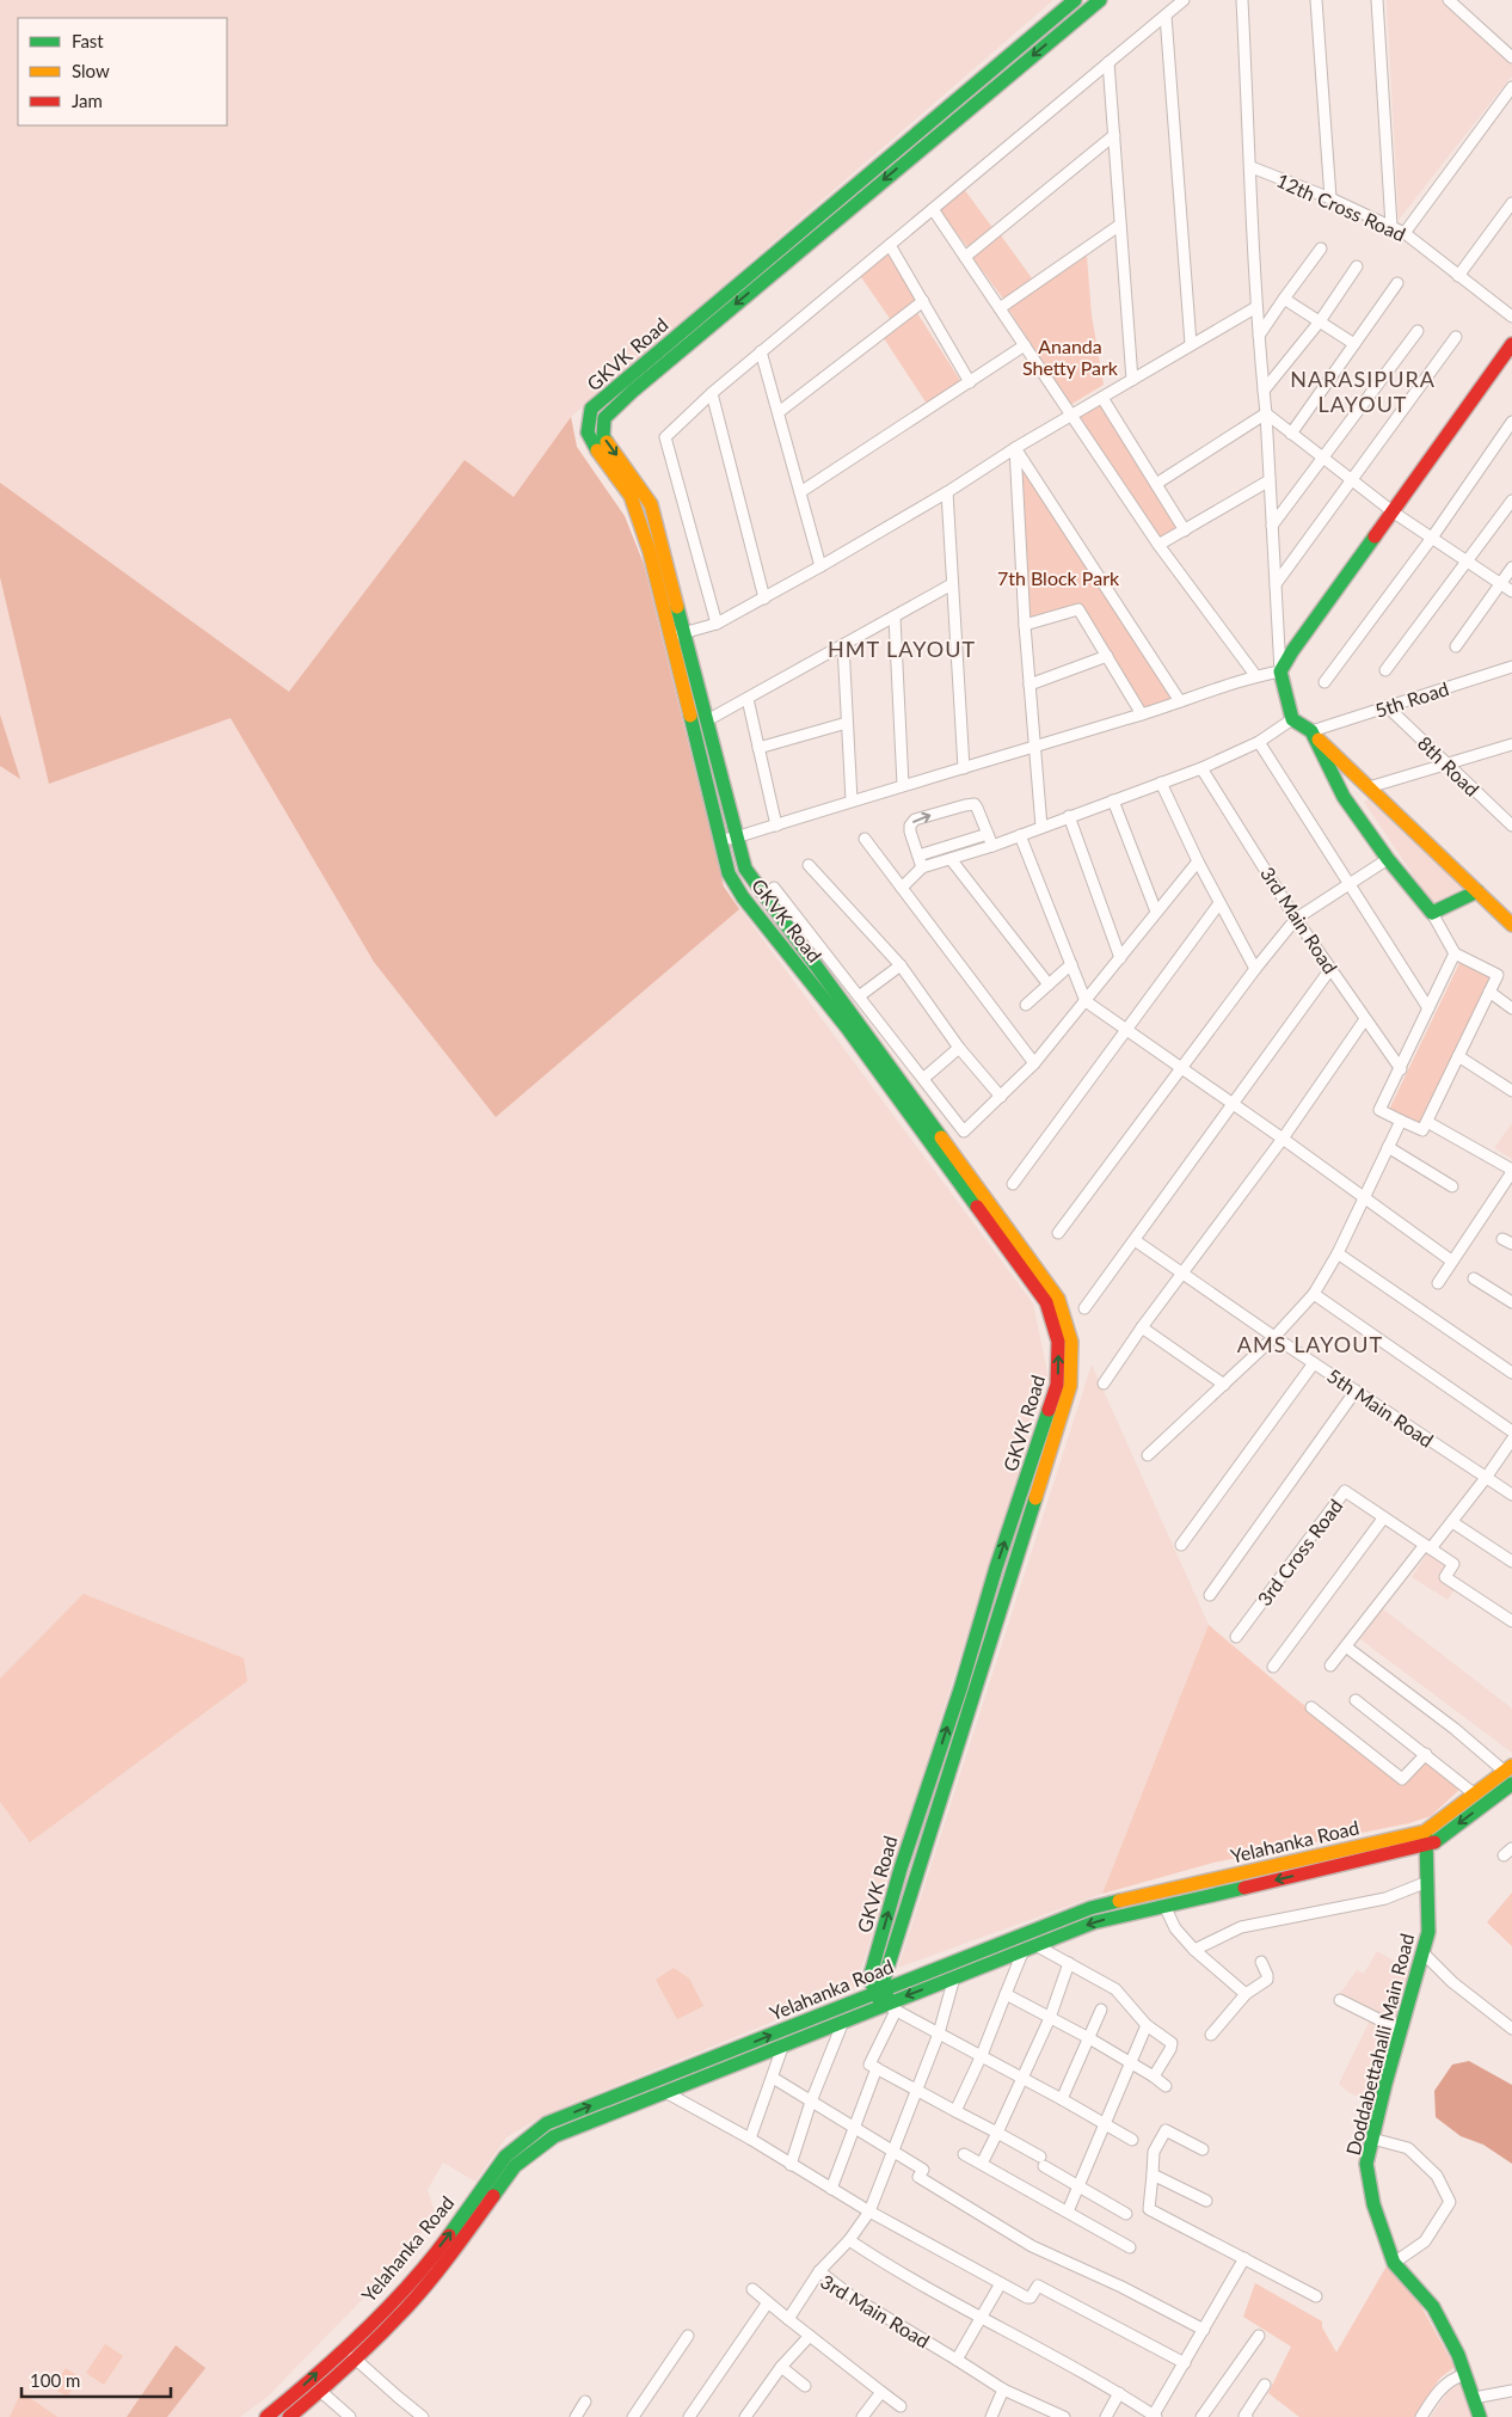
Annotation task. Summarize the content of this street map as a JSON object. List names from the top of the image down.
{
  "streets": {
    "main road": ["GKVK Road", "Yelahanka Road", "Doddabettahalli Main Road"],
    "street": [
      "12th Cross Road",
      "5th Road",
      "8th Road",
      "3rd Main Road",
      "5th Main Road",
      "3rd Cross Road"
    ]
  },
  "crossings": [
    ["GKVK Road", "Yelahanka Road"],
    ["5th Road", "8th Road"],
    ["Yelahanka Road", "Doddabettahalli Main Road"]
  ],
  "districts": ["NARASIPURA LAYOUT", "HMT LAYOUT", "AMS LAYOUT"],
  "parks": ["Ananda Shetty Park", "7th Block Park"],
  "legend": ["Fast", "Slow", "Jam"],
  "scale_bar": "100 m"
}
